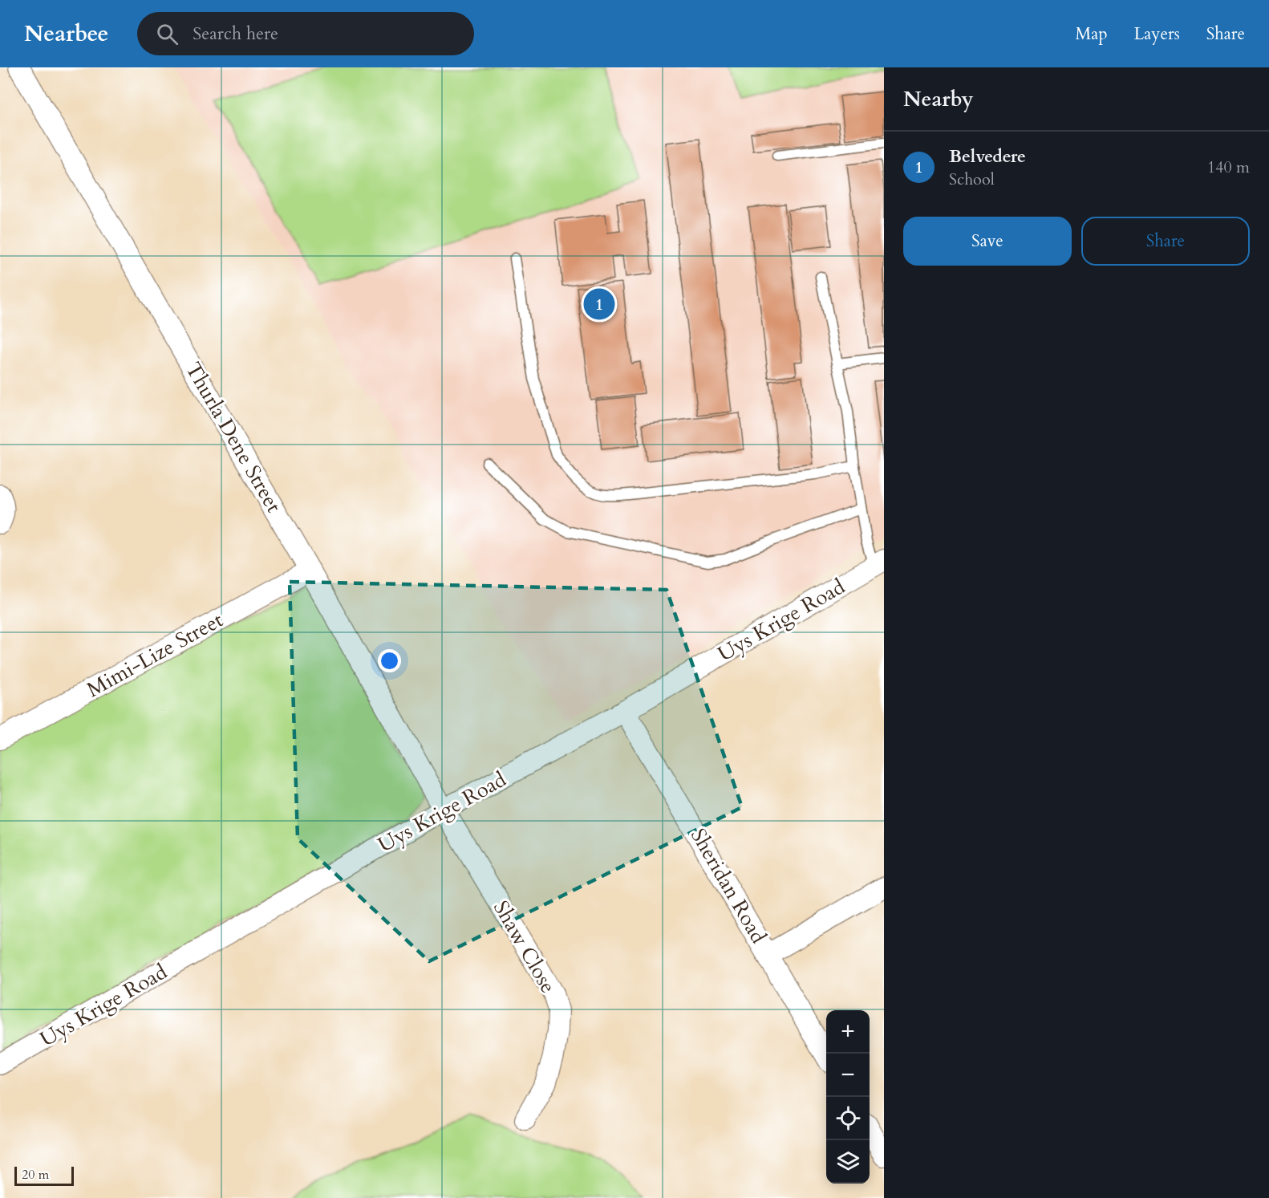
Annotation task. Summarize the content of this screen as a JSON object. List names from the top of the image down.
{
  "streets": {
    "street": [
      "Thurla Dene Street",
      "Uys Krige Road",
      "Mimi-Lize Street",
      "Sheridan Road",
      "Shaw Close"
    ]
  },
  "crossings": [
    ["Thurla Dene Street", "Uys Krige Road"],
    ["Thurla Dene Street", "Mimi-Lize Street"],
    ["Thurla Dene Street", "Shaw Close"],
    ["Uys Krige Road", "Sheridan Road"],
    ["Uys Krige Road", "Shaw Close"]
  ],
  "scale_bar": "20 m",
  "page": {
    "header": "Nearbee",
    "search": "Search here",
    "nav": ["Map", "Layers", "Share"],
    "heading": "Nearby",
    "list": [
      {
        "mark": "1",
        "name": "Belvedere",
        "note": "School",
        "value": "140 m"
      }
    ],
    "buttons": ["Save", "Share"],
    "pins": "1",
    "map_buttons": ["+", "−"],
    "scale": "20 m"
  }
}
